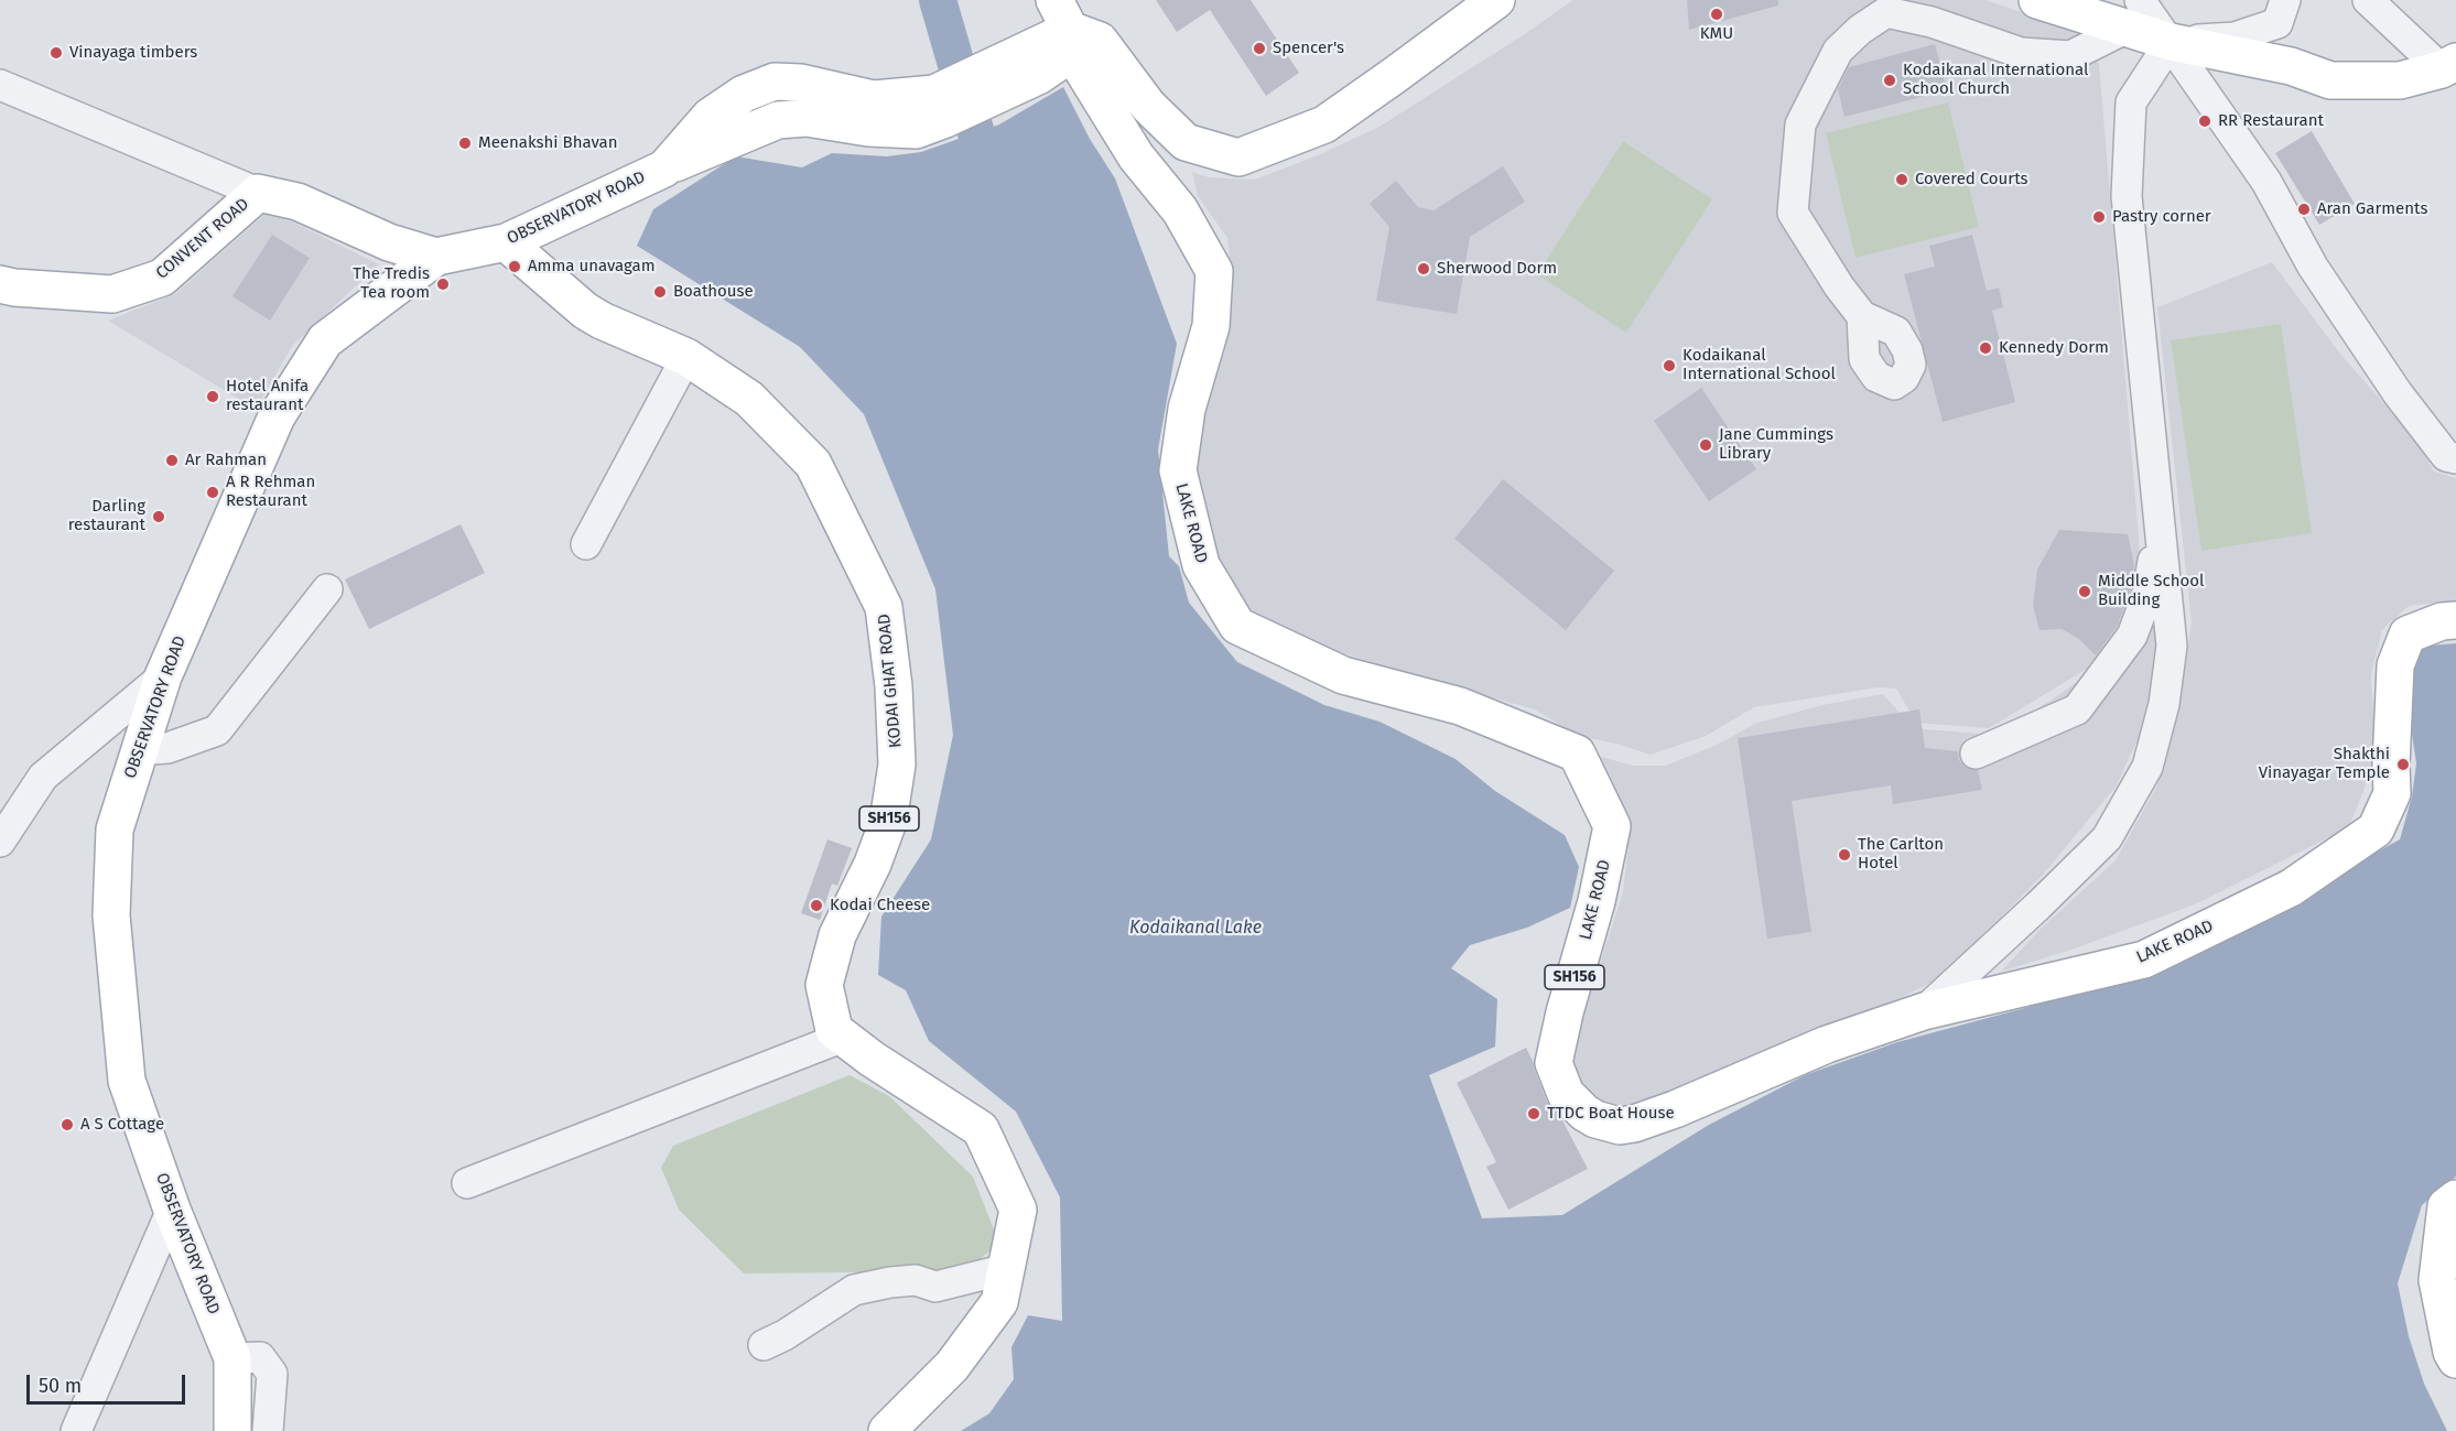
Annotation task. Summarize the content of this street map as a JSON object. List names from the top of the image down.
{
  "streets": {
    "main road": [
      "OBSERVATORY ROAD",
      "CONVENT ROAD",
      "LAKE ROAD",
      "KODAI GHAT ROAD",
      "SH156"
    ]
  },
  "crossings": [
    ["OBSERVATORY ROAD", "CONVENT ROAD"],
    ["OBSERVATORY ROAD", "LAKE ROAD"],
    ["OBSERVATORY ROAD", "KODAI GHAT ROAD"]
  ],
  "water": ["Kodaikanal Lake"],
  "places": [
    "KMU",
    "Spencer's",
    "Vinayaga timbers",
    "Kodaikanal International School Church",
    "RR Restaurant",
    "Meenakshi Bhavan",
    "Covered Courts",
    "Aran Garments",
    "Pastry corner",
    "Amma unavagam",
    "Sherwood Dorm",
    "The Tredis Tea room",
    "Boathouse",
    "Kennedy Dorm",
    "Kodaikanal International School",
    "Hotel Anifa restaurant",
    "Jane Cummings Library",
    "Ar Rahman",
    "A R Rehman Restaurant",
    "Darling restaurant",
    "Middle School Building",
    "Shakthi Vinayagar Temple",
    "The Carlton Hotel",
    "Kodai Cheese",
    "TTDC Boat House",
    "A S Cottage"
  ],
  "scale_bar": "50 m"
}
